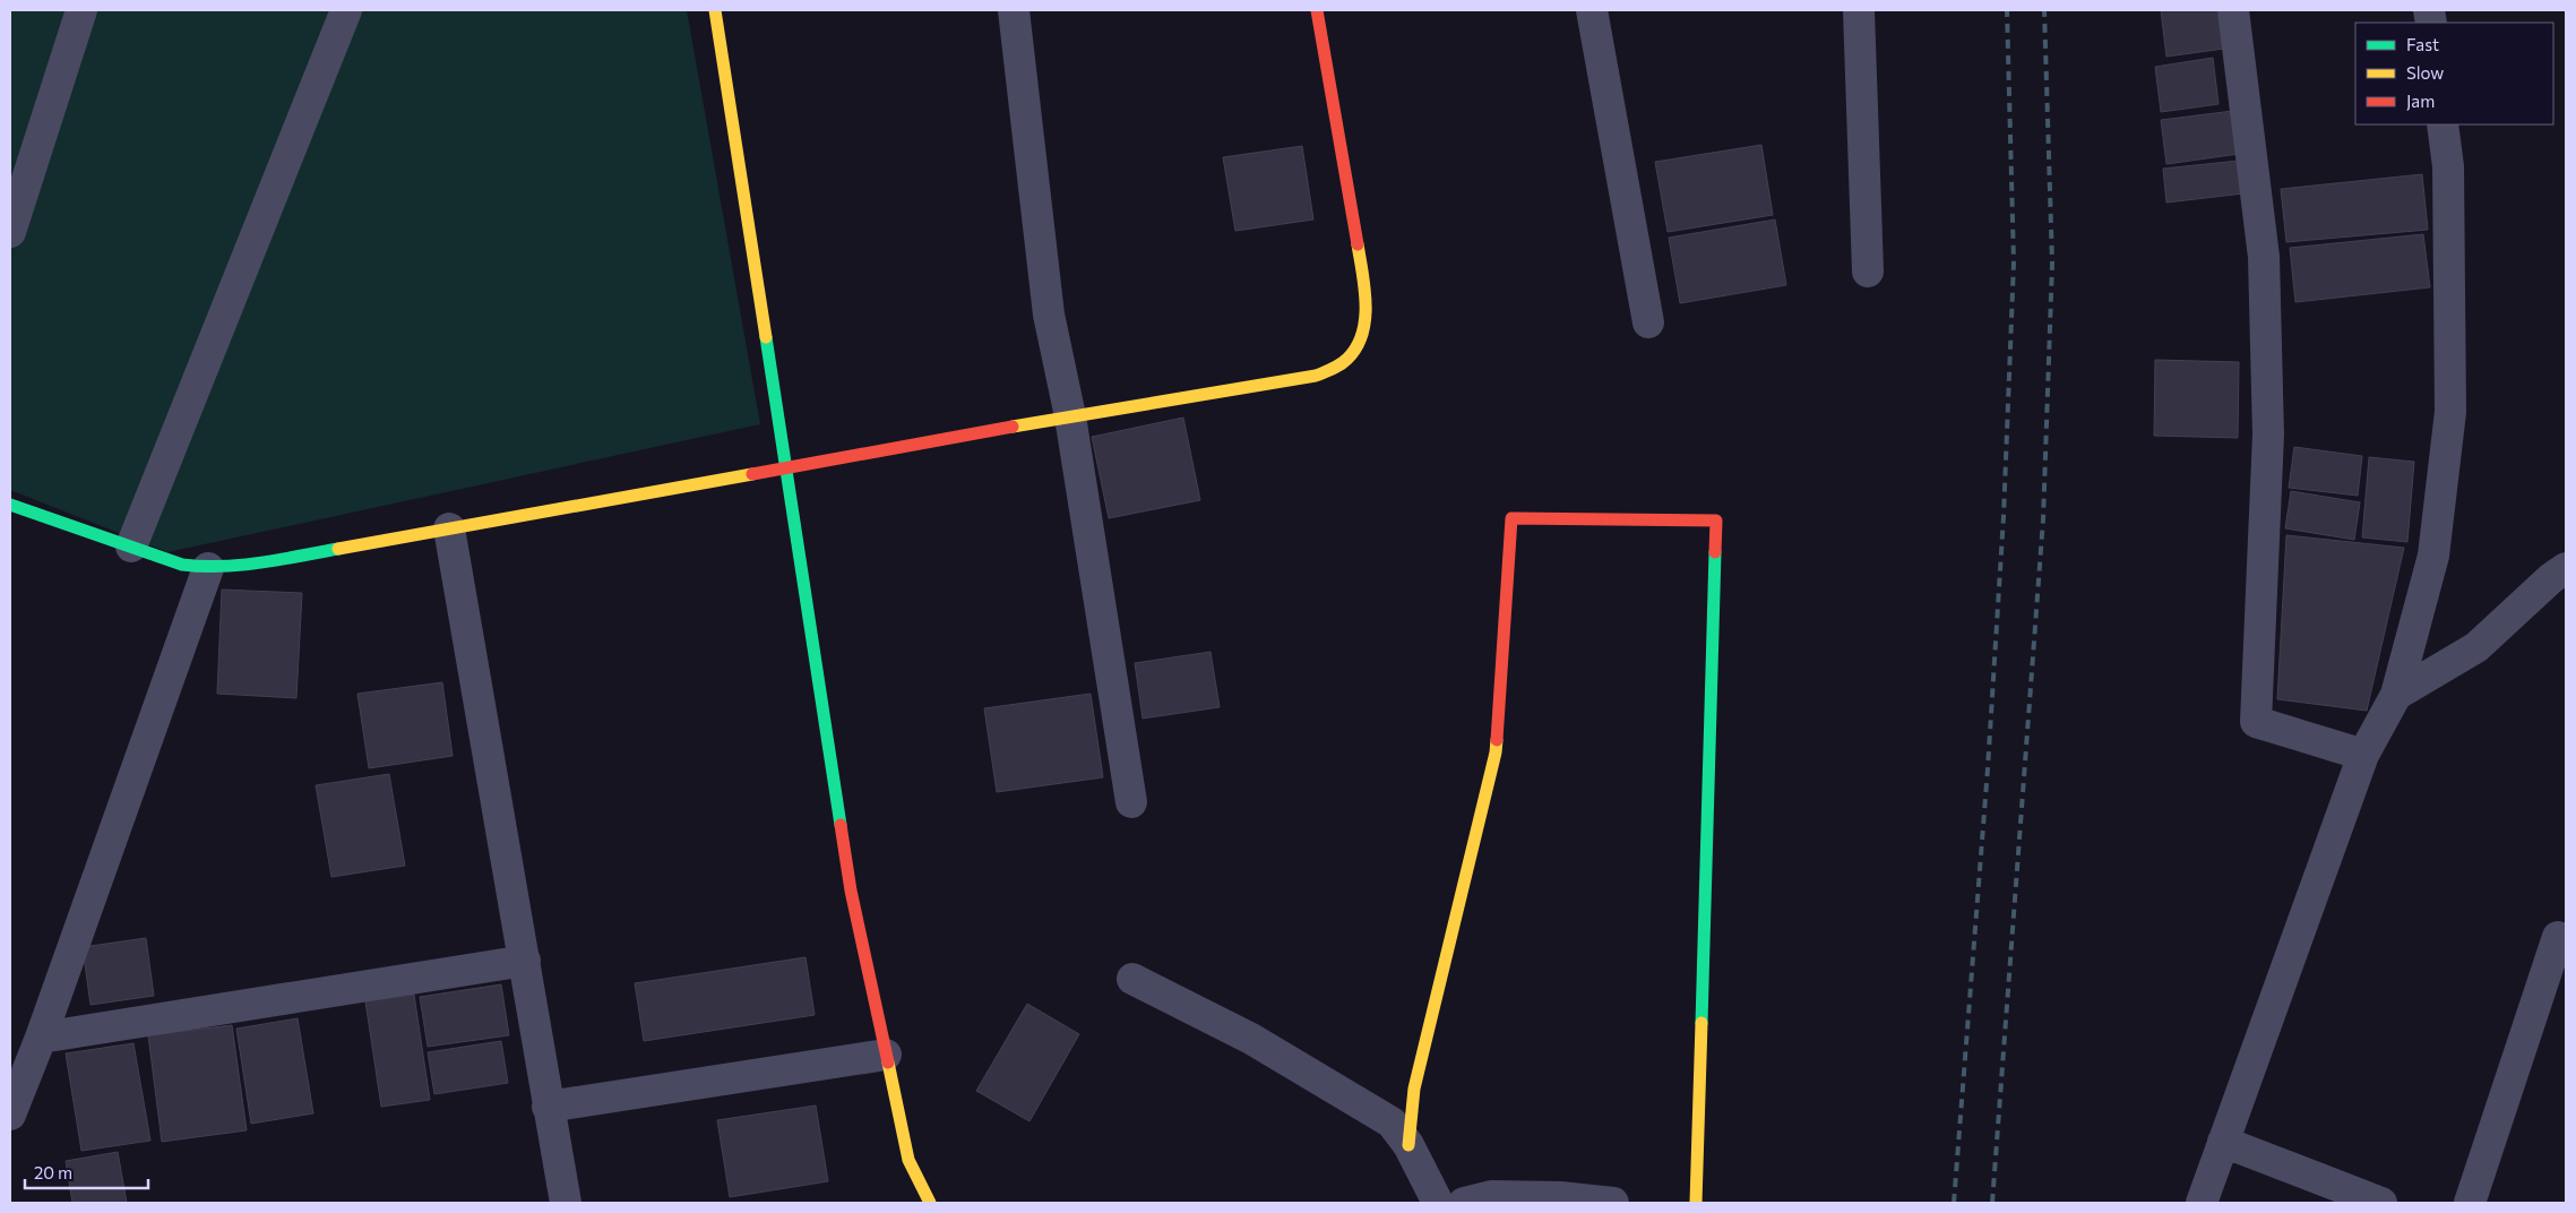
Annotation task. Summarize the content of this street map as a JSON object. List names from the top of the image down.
{
  "legend": ["Fast", "Slow", "Jam"],
  "scale_bar": "20 m"
}
